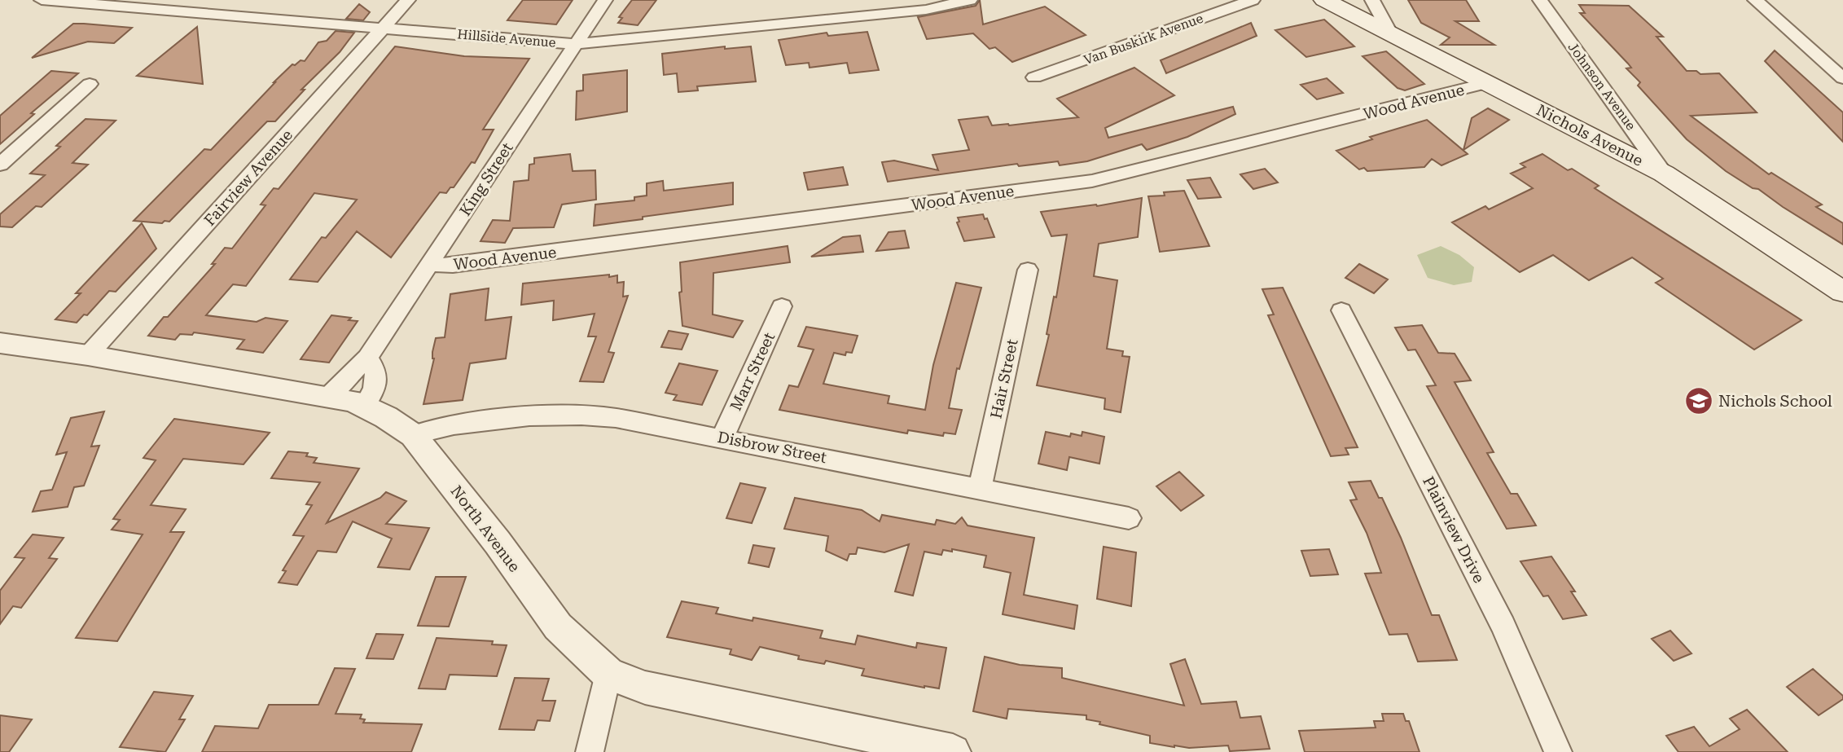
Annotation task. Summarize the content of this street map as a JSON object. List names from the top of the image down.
{
  "streets": {
    "main road": ["Nichols Avenue"],
    "street": [
      "Hillside Avenue",
      "Van Buskirk Avenue",
      "Johnson Avenue",
      "Wood Avenue",
      "Fairview Avenue",
      "King Street",
      "Marr Street",
      "Hair Street",
      "Disbrow Street",
      "North Avenue",
      "Plainview Drive"
    ]
  },
  "crossings": [
    ["Hillside Avenue", "Fairview Avenue"],
    ["Hillside Avenue", "King Street"],
    ["Johnson Avenue", "Nichols Avenue"],
    ["Wood Avenue", "Nichols Avenue"],
    ["Wood Avenue", "King Street"],
    ["Fairview Avenue", "North Avenue"],
    ["King Street", "North Avenue"],
    ["Marr Street", "Disbrow Street"],
    ["Hair Street", "Disbrow Street"],
    ["Disbrow Street", "North Avenue"]
  ],
  "places": {
    "school or university": ["Nichols School"]
  }
}
